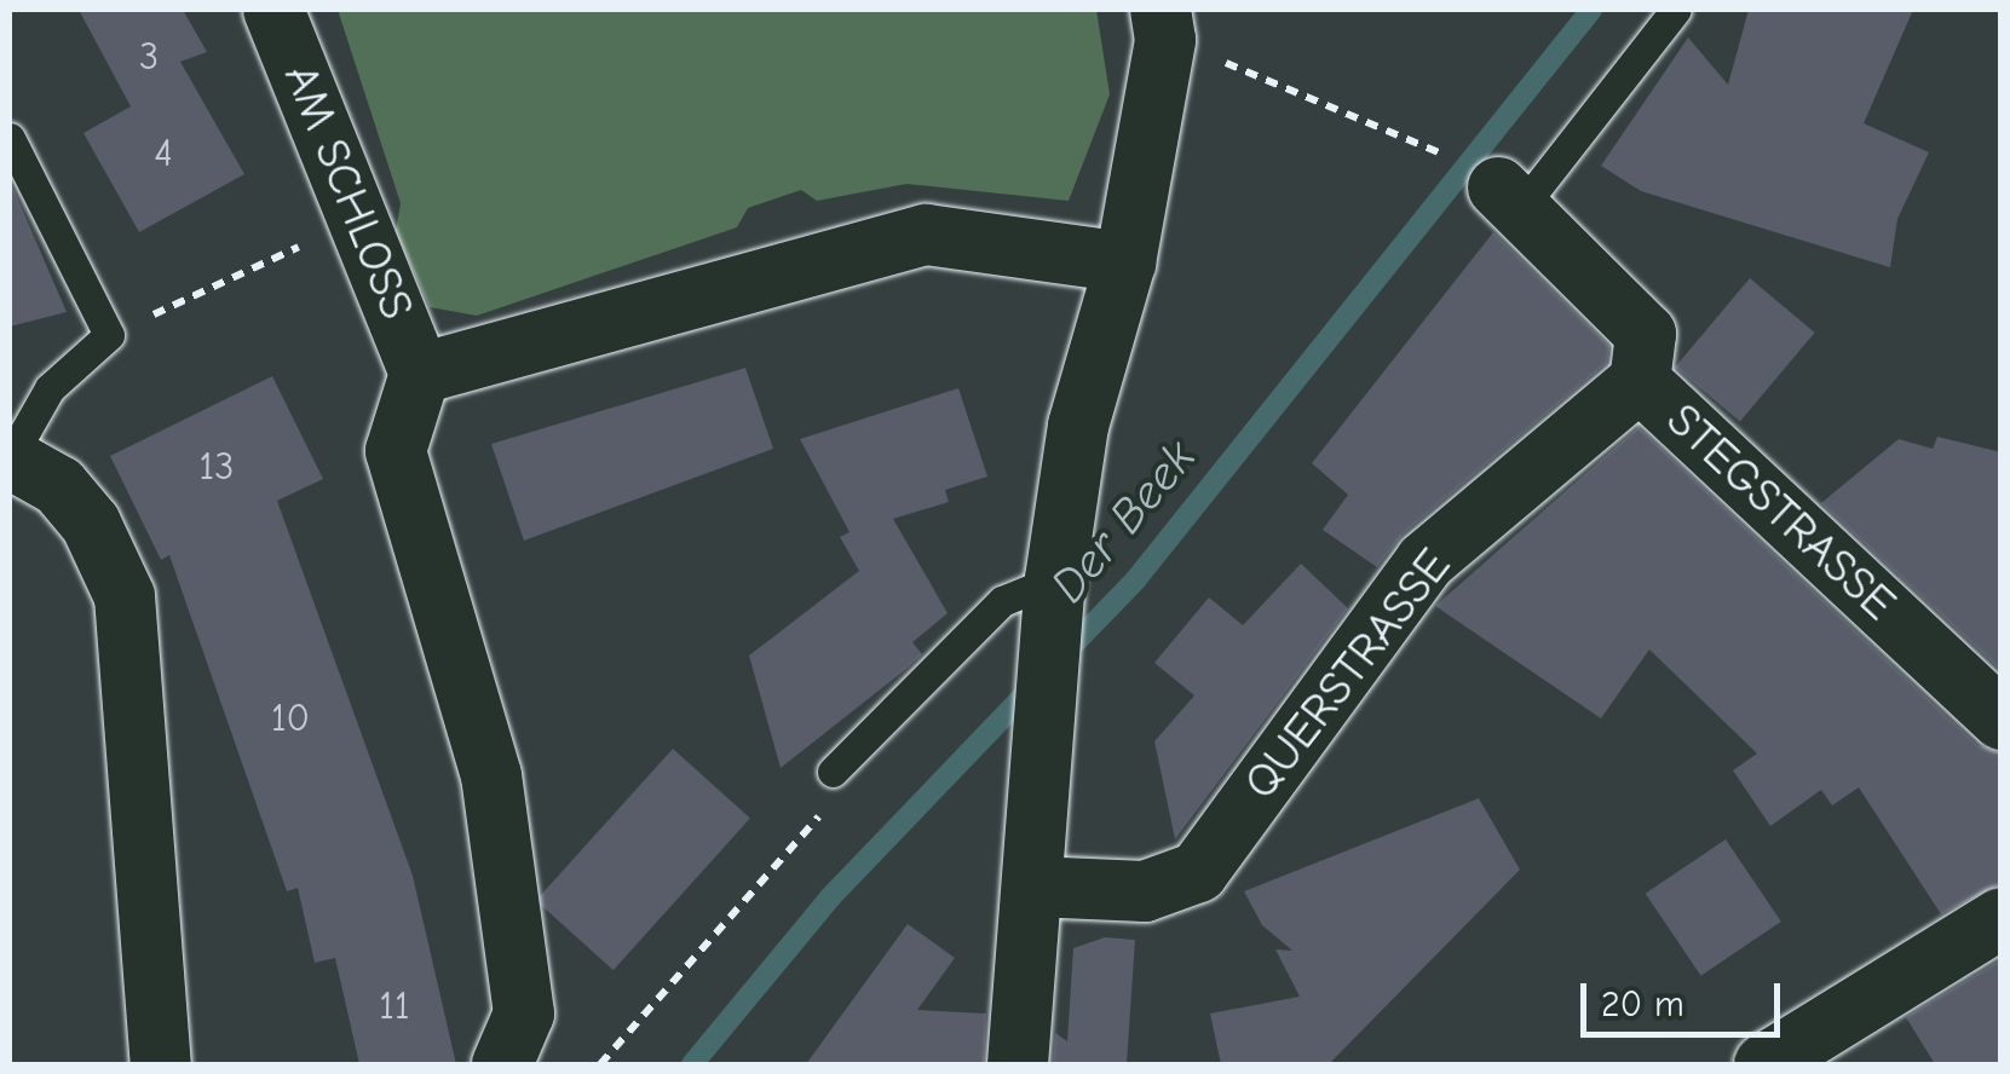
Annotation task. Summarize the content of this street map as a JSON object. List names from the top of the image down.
{
  "streets": {
    "street": ["AM SCHLOSS", "STEGSTRASSE", "QUERSTRASSE"]
  },
  "crossings": [
    ["STEGSTRASSE", "QUERSTRASSE"]
  ],
  "water": ["Der Beek"],
  "house_numbers": [
    "3",
    "4",
    "13",
    "10",
    "11"
  ],
  "scale_bar": "20 m"
}
